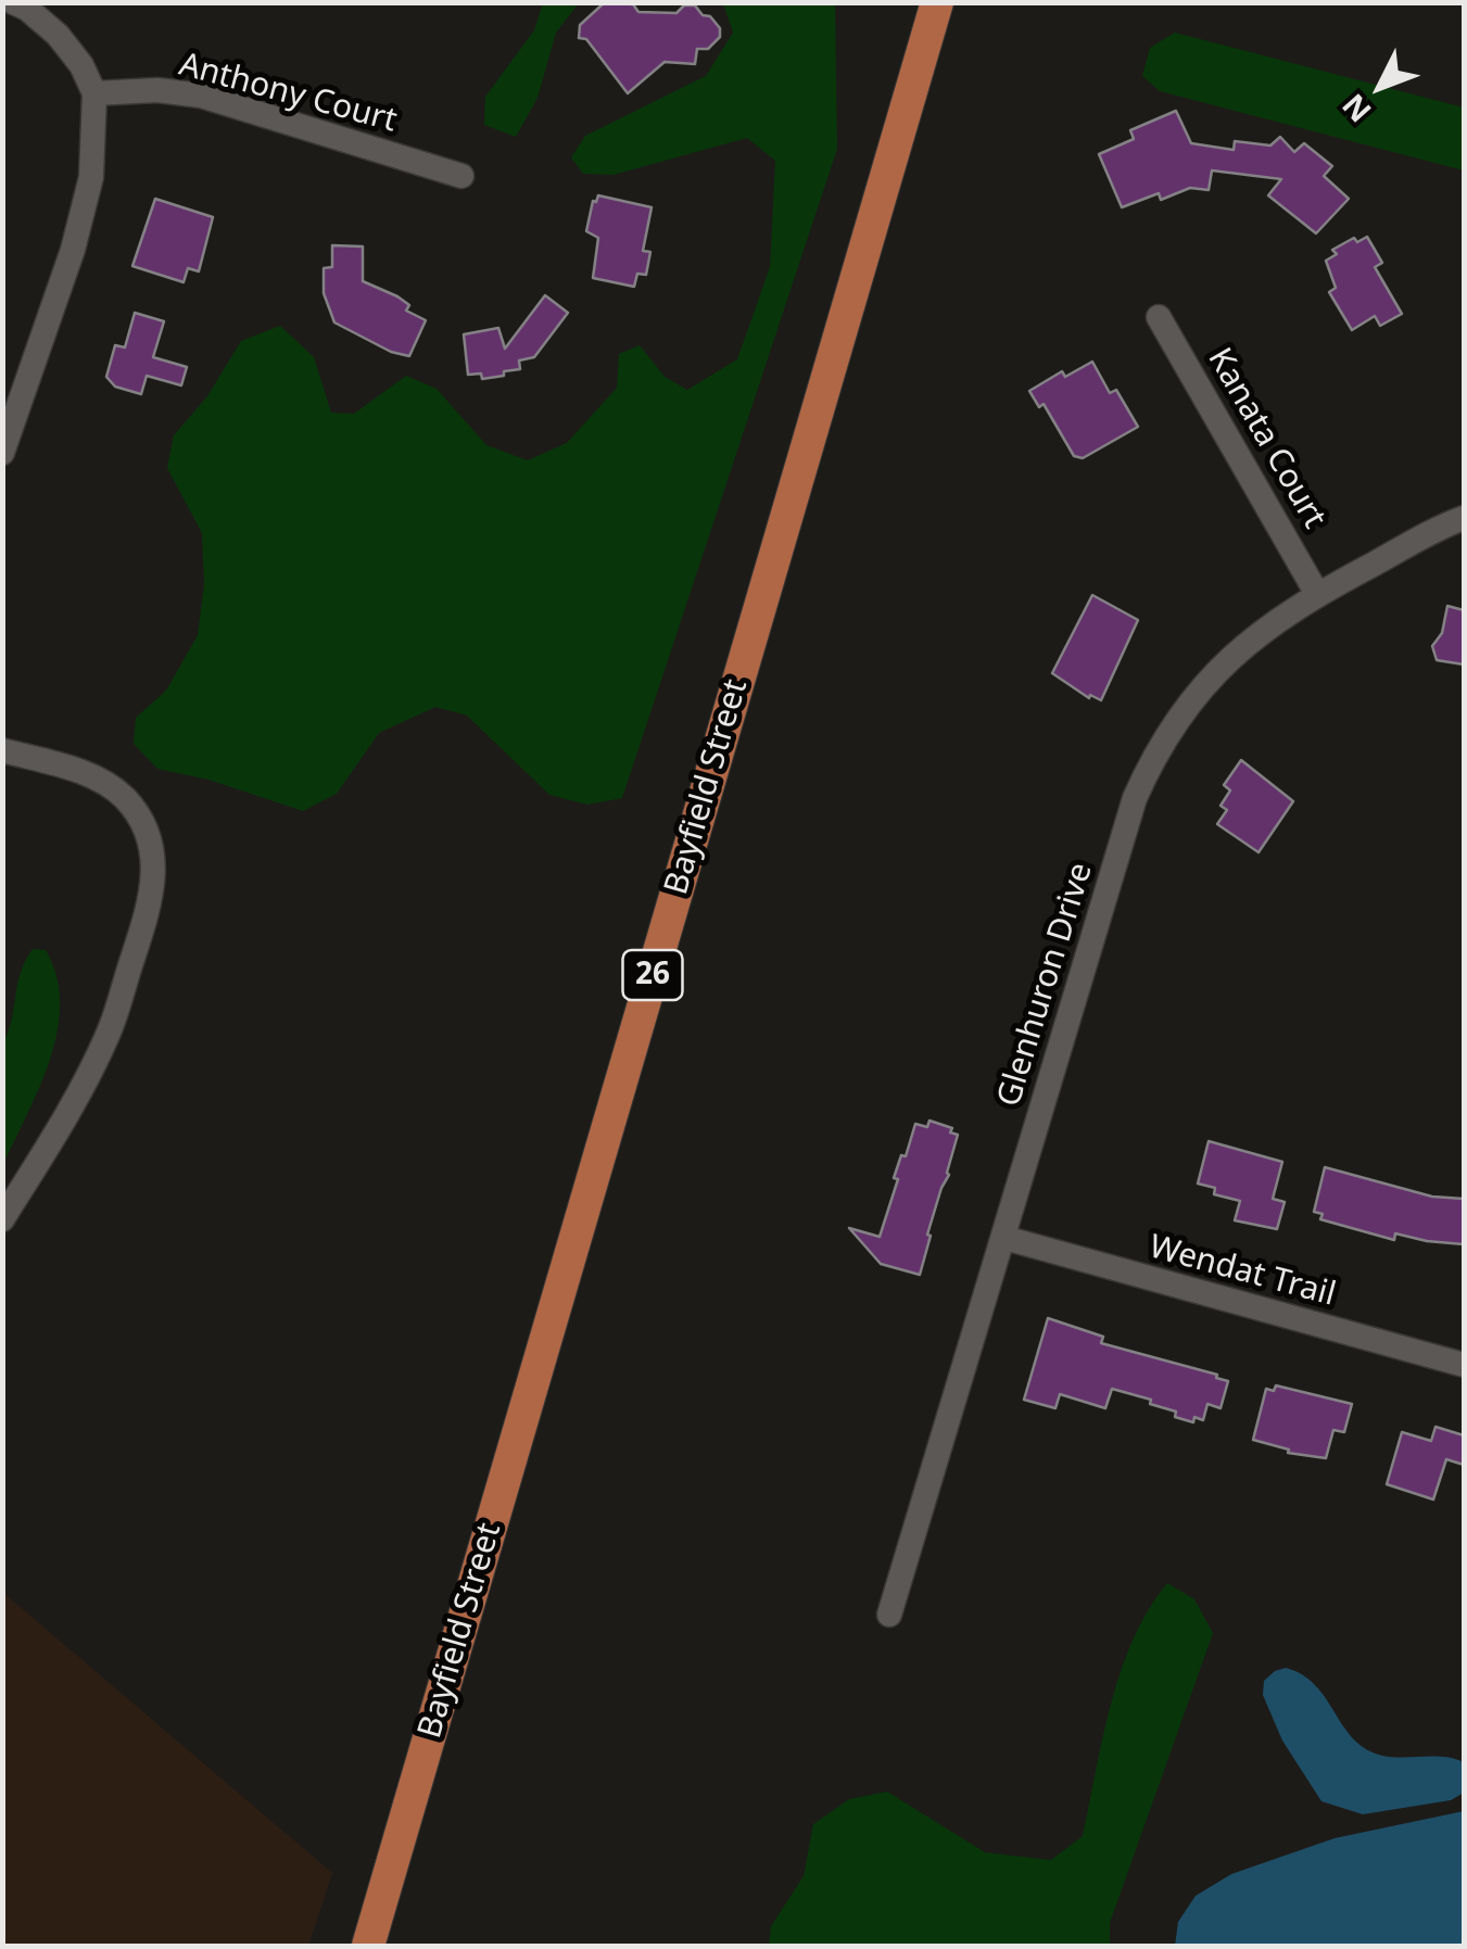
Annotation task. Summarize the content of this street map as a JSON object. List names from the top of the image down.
{
  "streets": {
    "main road": ["Bayfield Street", "26"],
    "street": [
      "Anthony Court",
      "Kanata Court",
      "Glenhuron Drive",
      "Wendat Trail"
    ]
  },
  "crossings": [
    ["Kanata Court", "Glenhuron Drive"],
    ["Glenhuron Drive", "Wendat Trail"]
  ],
  "north": "bottom left"
}
